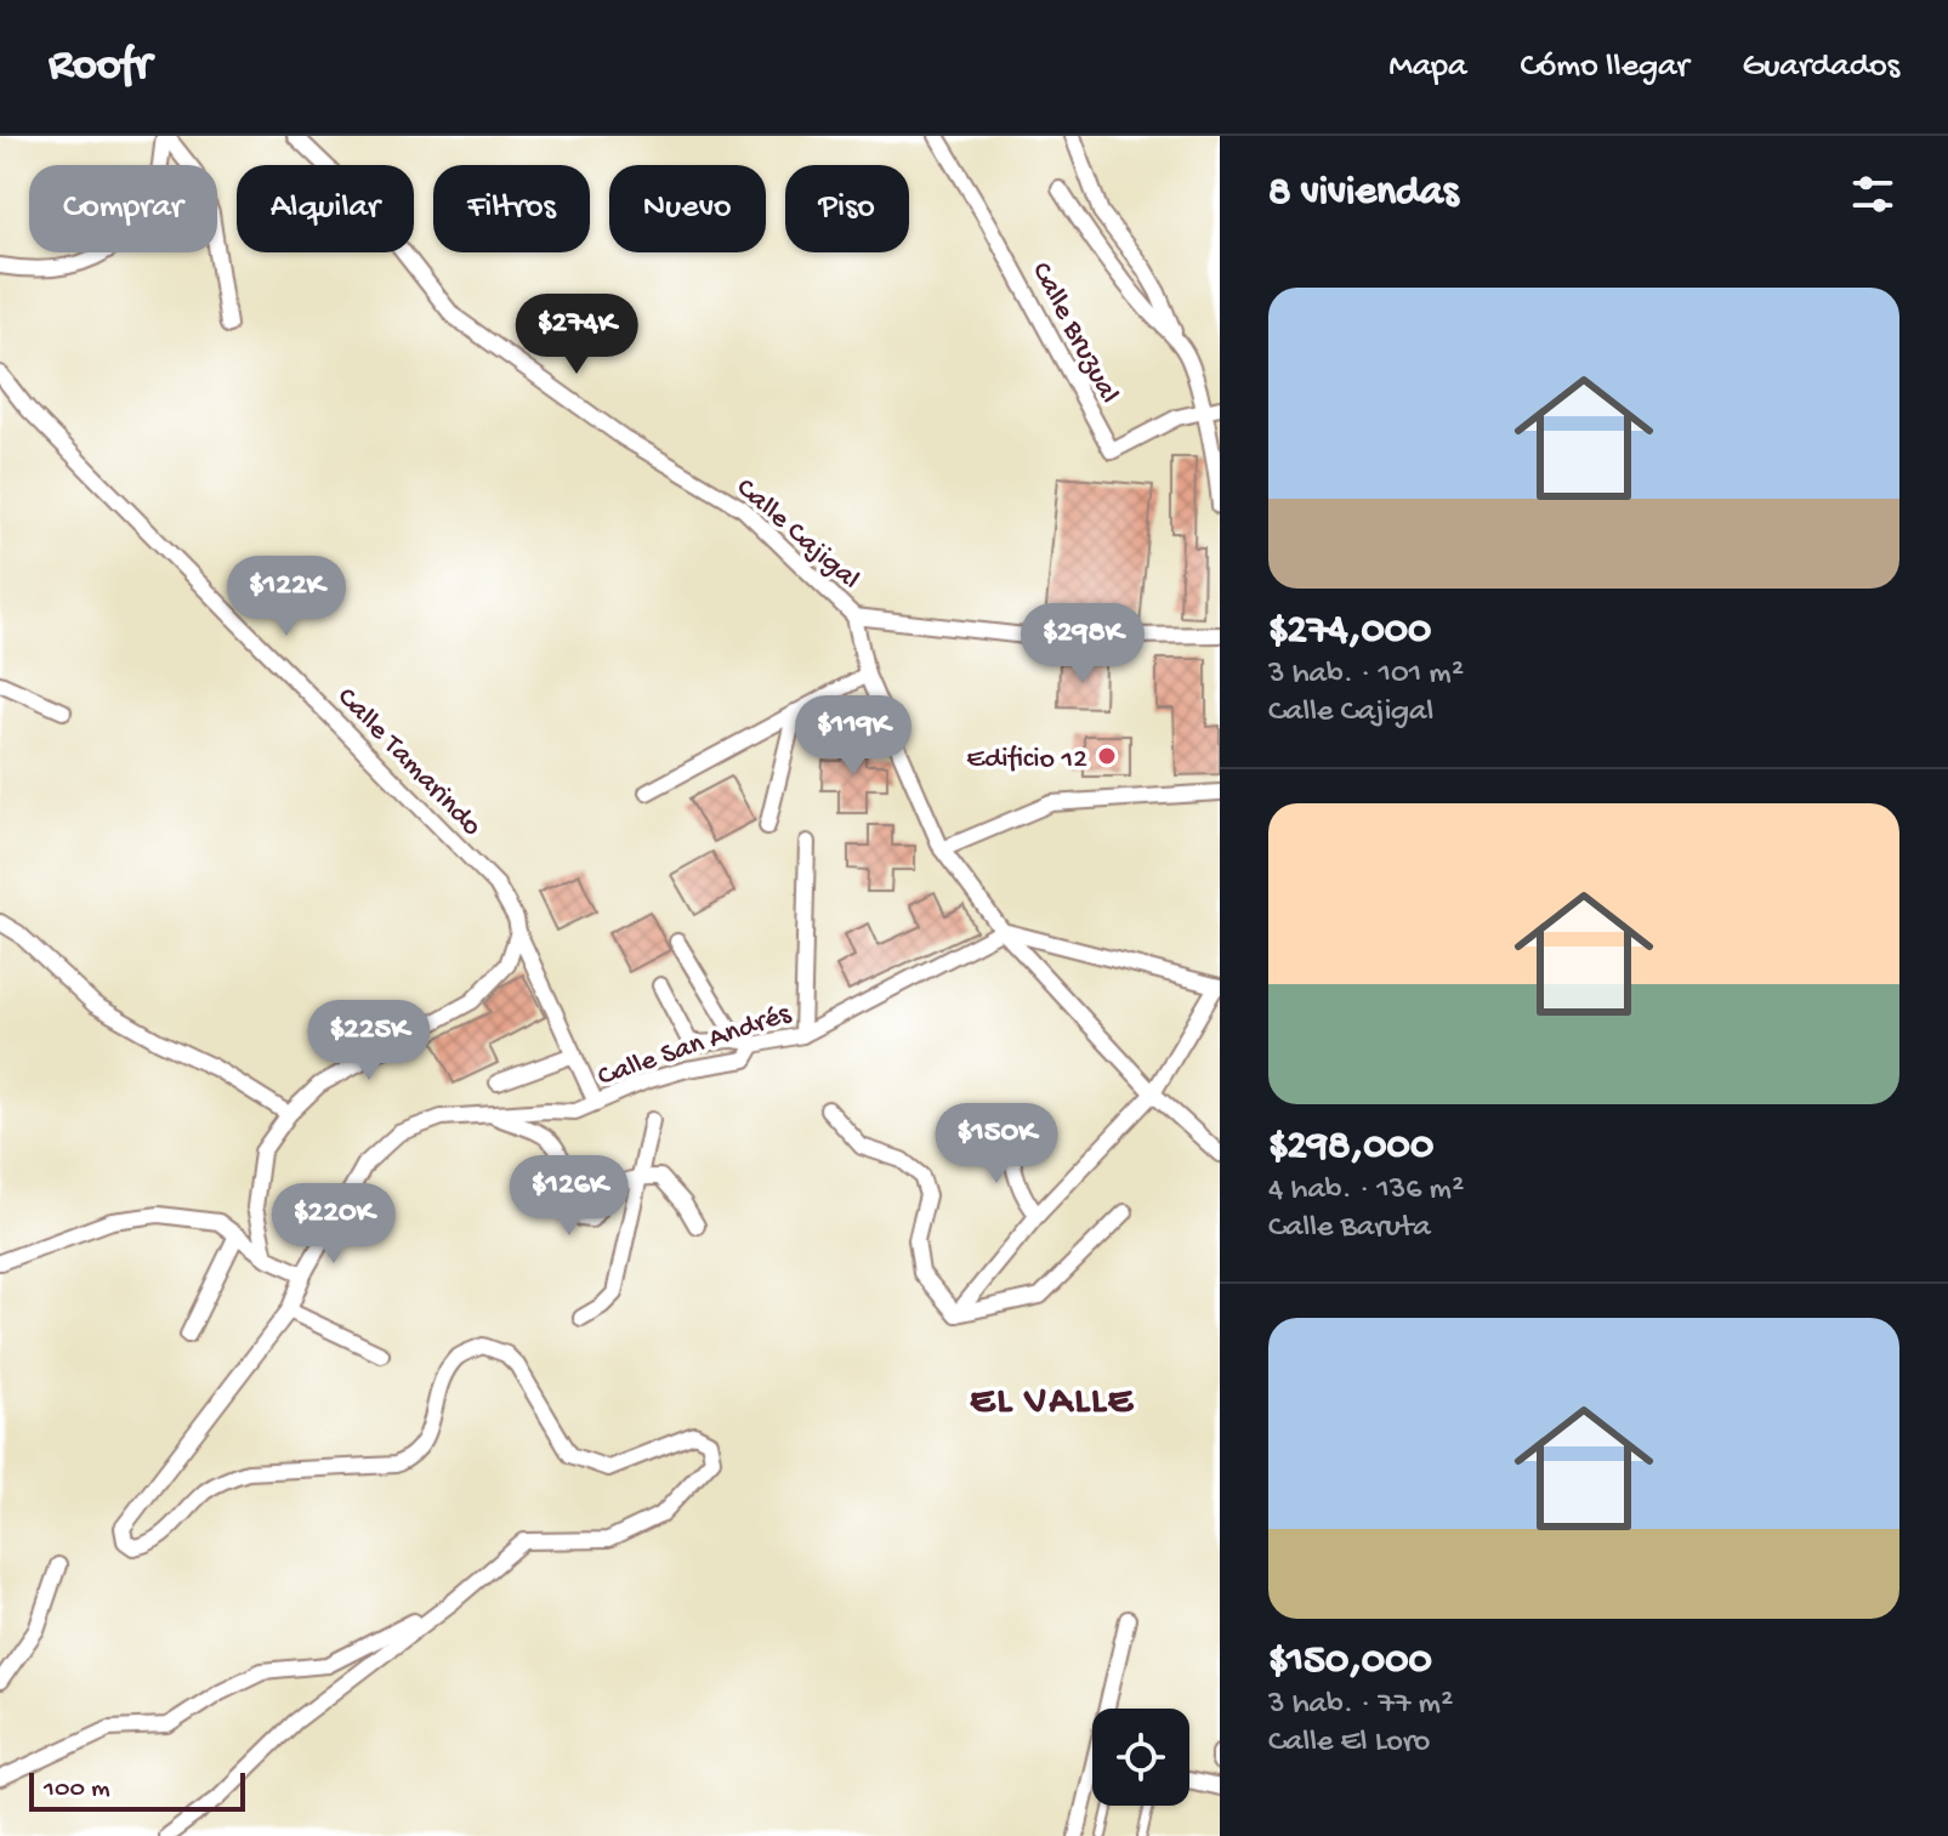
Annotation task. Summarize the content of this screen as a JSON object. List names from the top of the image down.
{
  "streets": {
    "street": [
      "Calle Bruzual",
      "Calle Cajigal",
      "Calle Tamarindo",
      "Calle San Andrés"
    ]
  },
  "crossings": [
    ["Calle Cajigal", "Calle San Andrés"],
    ["Calle Tamarindo", "Calle San Andrés"]
  ],
  "districts": ["EL VALLE"],
  "places": ["Edificio 12"],
  "scale_bar": "100 m",
  "page": {
    "header": "Roofr",
    "nav": ["Mapa", "Cómo llegar", "Guardados"],
    "heading": "8 viviendas",
    "chip": [
      "Comprar",
      "Alquilar",
      "Filtros",
      "Nuevo",
      "Piso"
    ],
    "list": [
      {
        "name": "$274,000",
        "note": "3 hab. · 101 m² · Calle Cajigal"
      },
      {
        "name": "$298,000",
        "note": "4 hab. · 136 m² · Calle Baruta"
      },
      {
        "name": "$150,000",
        "note": "3 hab. · 77 m² · Calle El Loro"
      }
    ],
    "price": [
      "$274K",
      "$122K",
      "$298K",
      "$119K",
      "$225K",
      "$150K",
      "$126K",
      "$220K"
    ],
    "scale": "100 m"
  }
}
